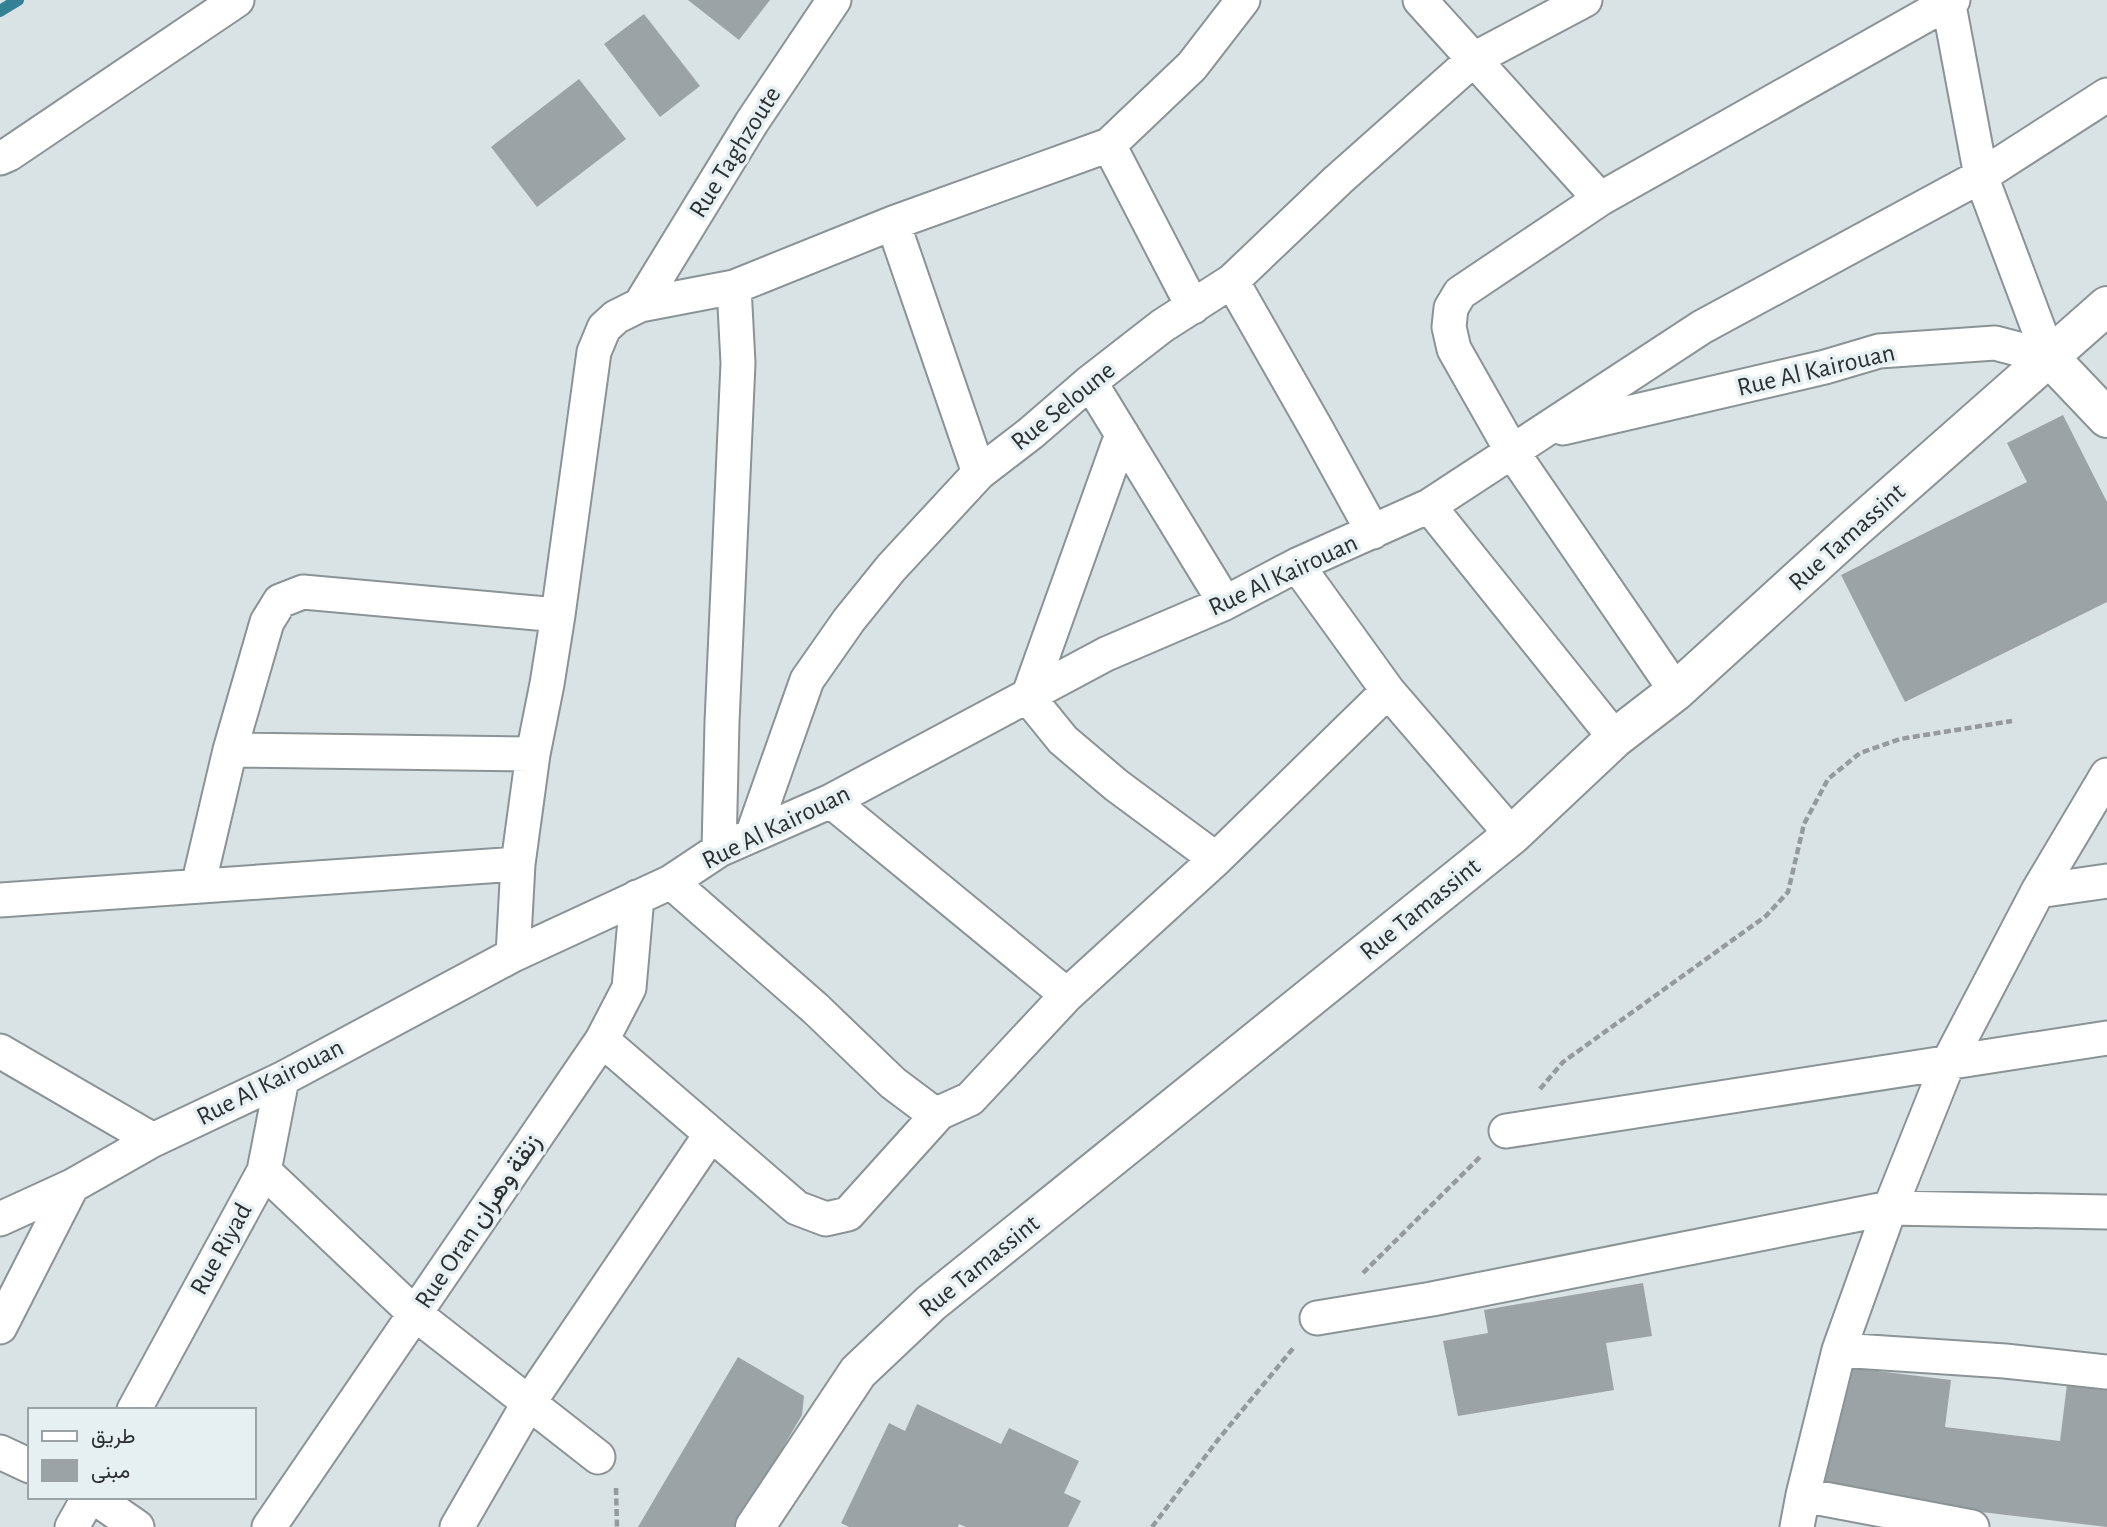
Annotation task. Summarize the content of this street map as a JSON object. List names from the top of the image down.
{
  "streets": {
    "main road": ["Rue Tamassint"],
    "street": [
      "Rue Taghzoute",
      "Rue Al Kairouan",
      "Rue Seloune",
      "Rue Oran زنقة وهران",
      "Rue Riyad"
    ]
  },
  "crossings": [
    ["Rue Al Kairouan", "Rue Seloune"],
    ["Rue Al Kairouan", "Rue Tamassint"],
    ["Rue Al Kairouan", "Rue Oran زنقة وهران"],
    ["Rue Al Kairouan", "Rue Riyad"]
  ],
  "legend": ["طريق", "مبنى"]
}
